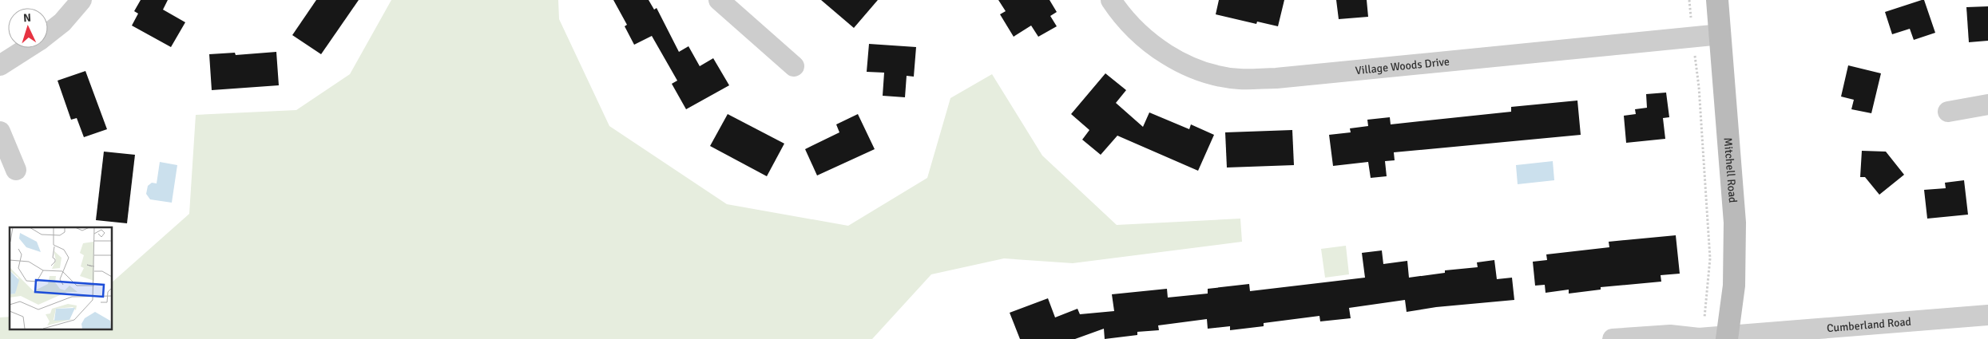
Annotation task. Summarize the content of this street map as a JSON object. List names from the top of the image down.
{
  "streets": {
    "main road": ["Mitchell Road"],
    "street": ["Village Woods Drive", "Cumberland Road"]
  },
  "crossings": [
    ["Village Woods Drive", "Mitchell Road"],
    ["Mitchell Road", "Cumberland Road"]
  ],
  "north": "top"
}
